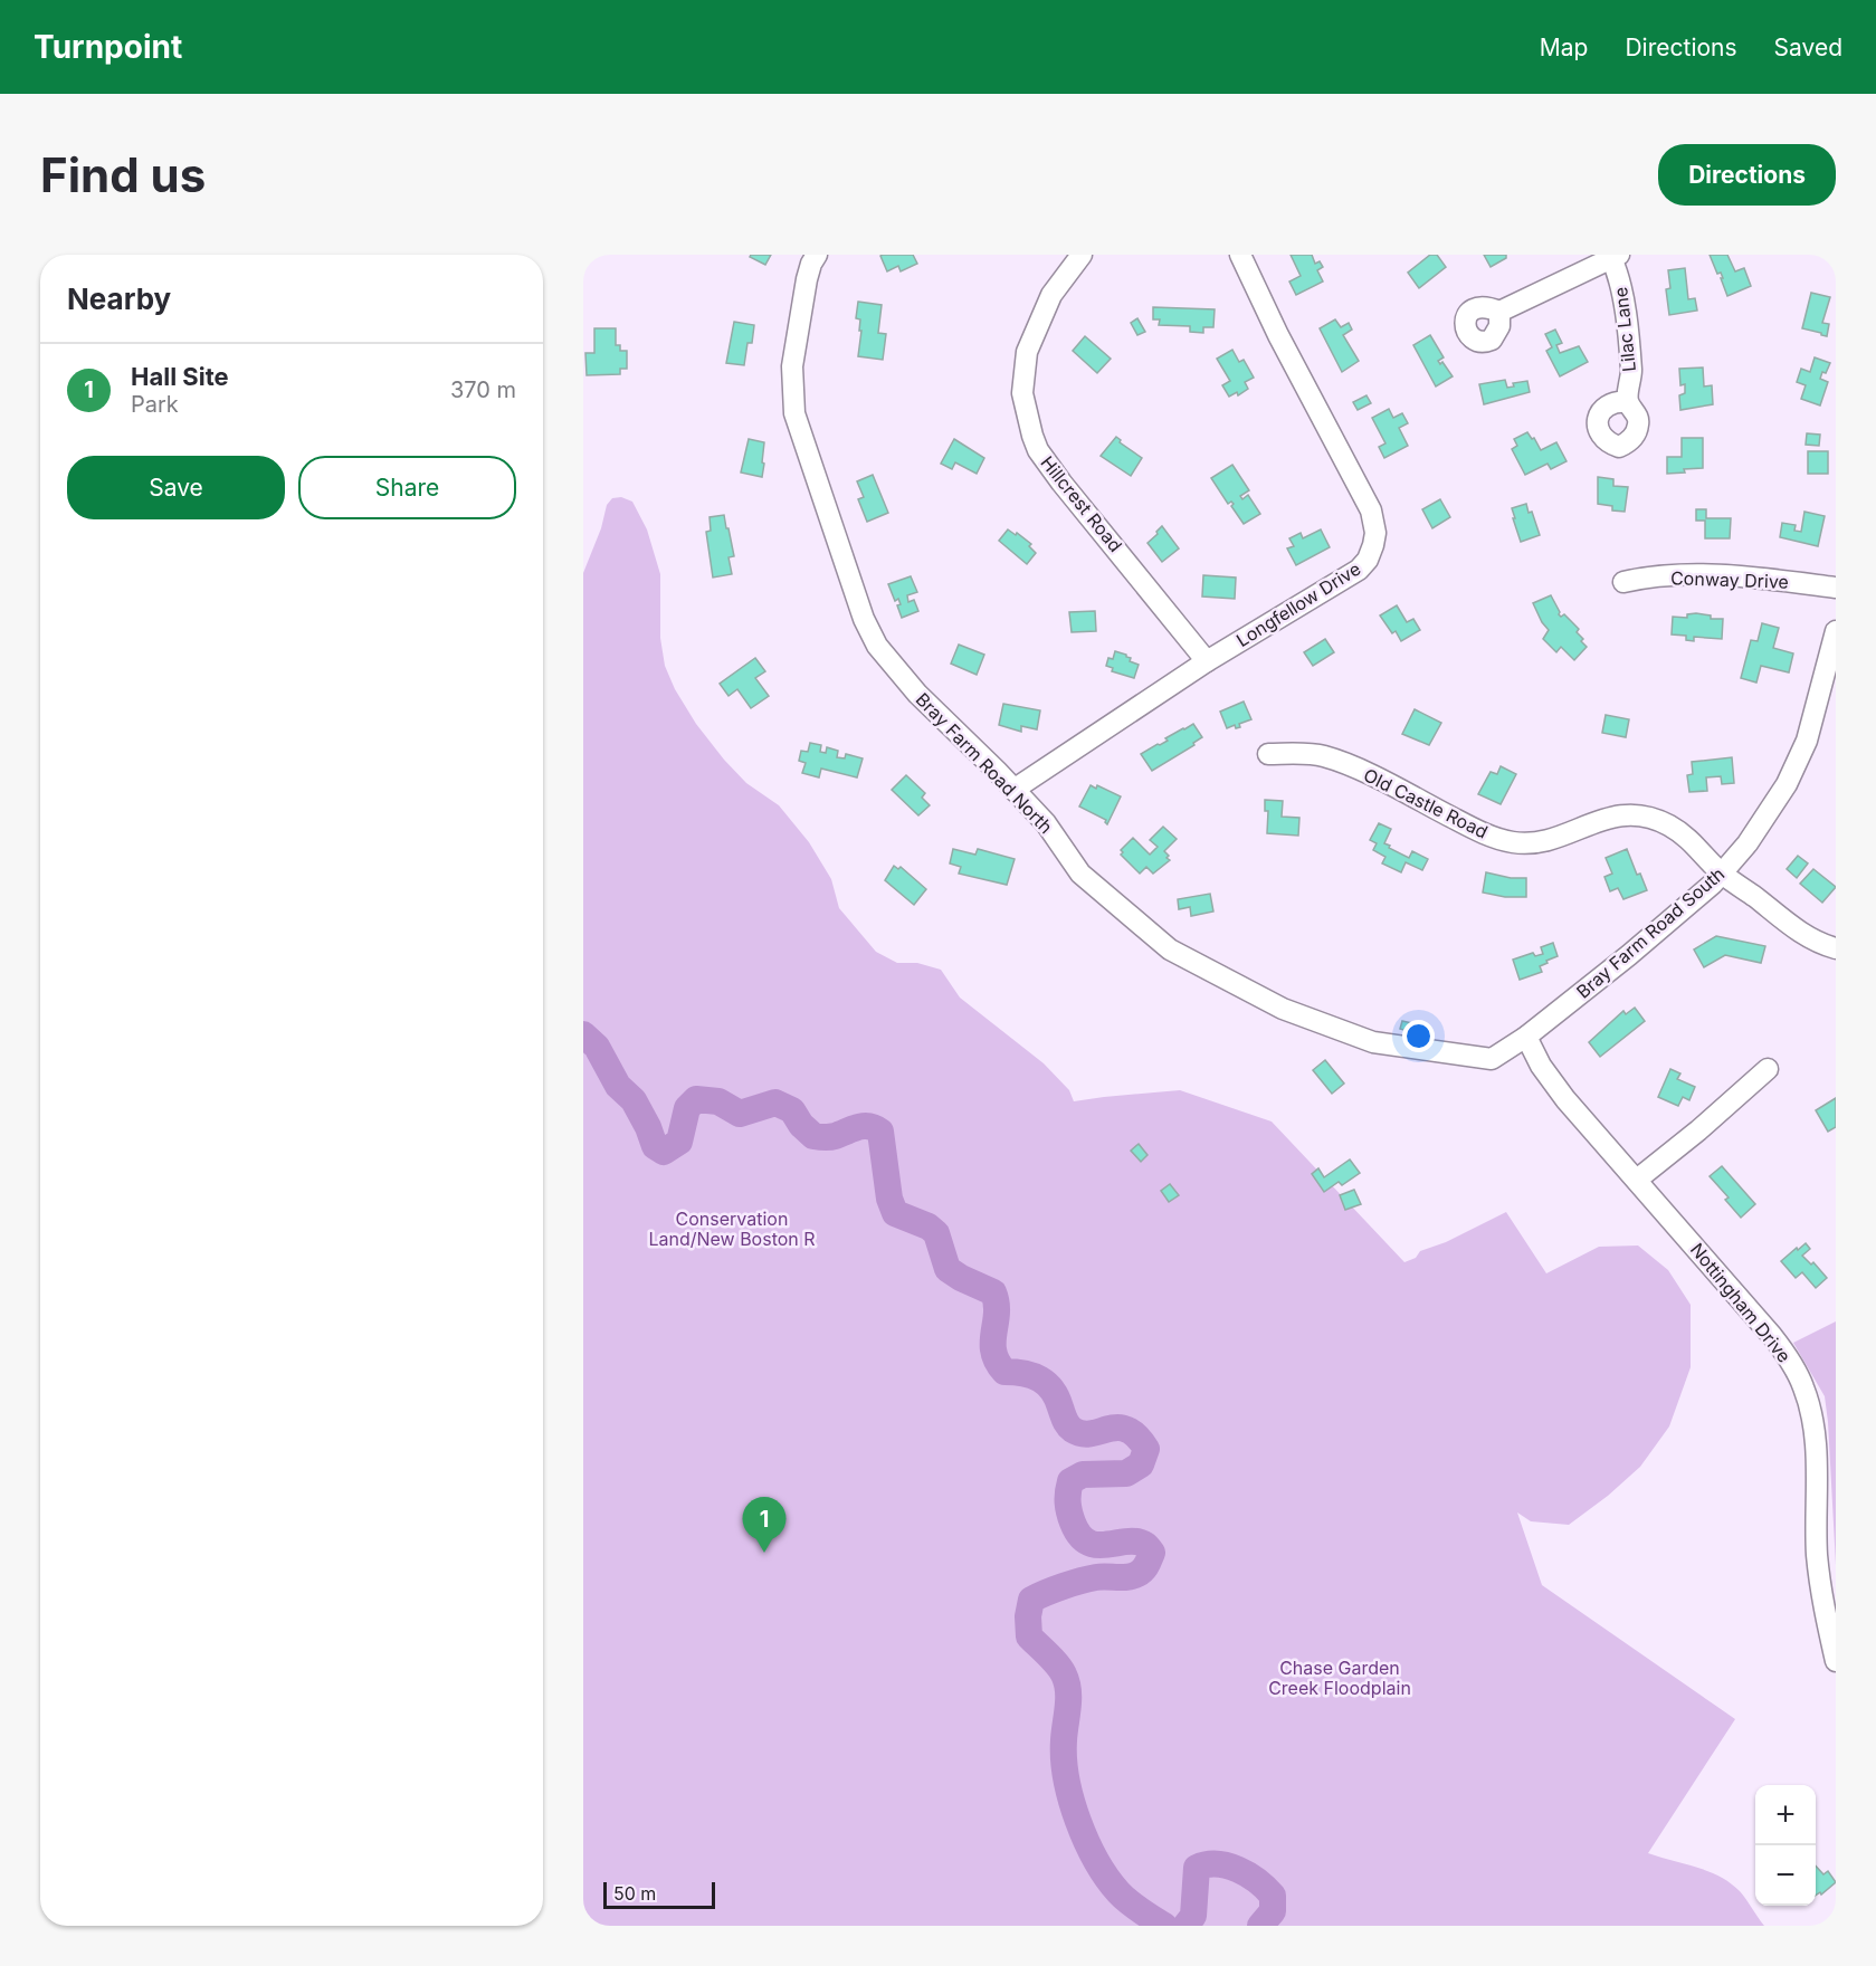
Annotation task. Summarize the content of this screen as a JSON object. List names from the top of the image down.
{
  "streets": {
    "street": [
      "Lilac Lane",
      "Hillcrest Road",
      "Conway Drive",
      "Longfellow Drive",
      "Bray Farm Road North",
      "Old Castle Road",
      "Bray Farm Road South",
      "Nottingham Drive"
    ]
  },
  "crossings": [
    ["Hillcrest Road", "Longfellow Drive"],
    ["Longfellow Drive", "Bray Farm Road North"],
    ["Bray Farm Road North", "Bray Farm Road South"],
    ["Old Castle Road", "Bray Farm Road South"],
    ["Bray Farm Road South", "Nottingham Drive"]
  ],
  "parks": ["Conservation Land/New Boston R", "Chase Garden Creek Floodplain"],
  "scale_bar": "50 m",
  "page": {
    "header": "Turnpoint",
    "nav": ["Map", "Directions", "Saved"],
    "buttons": [
      "Directions",
      ["Save", "Share"]
    ],
    "title": "Find us",
    "heading": "Nearby",
    "list": [
      {
        "mark": "1",
        "name": "Hall Site",
        "note": "Park",
        "value": "370 m"
      }
    ],
    "pins": "1",
    "map_buttons": ["+", "−"],
    "scale": "50 m"
  }
}
